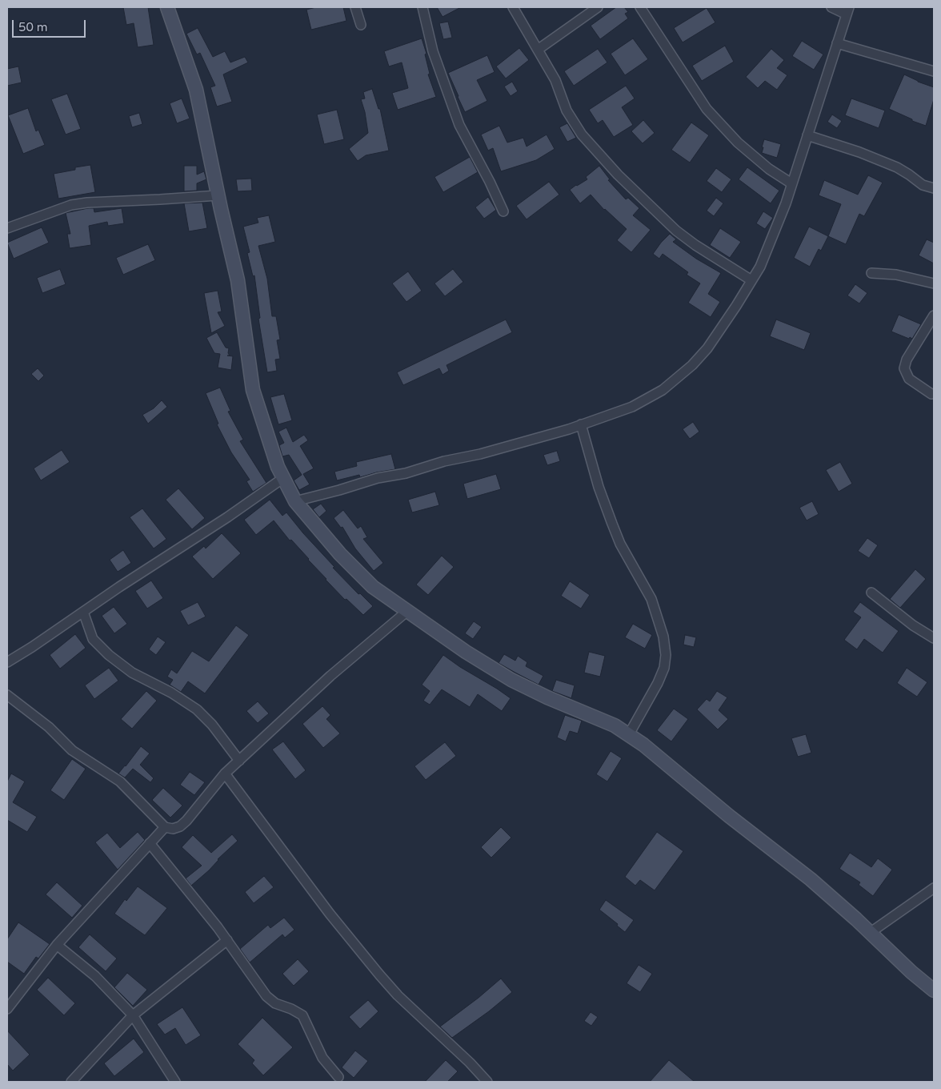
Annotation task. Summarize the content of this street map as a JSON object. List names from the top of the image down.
{
  "scale_bar": "50 m"
}
